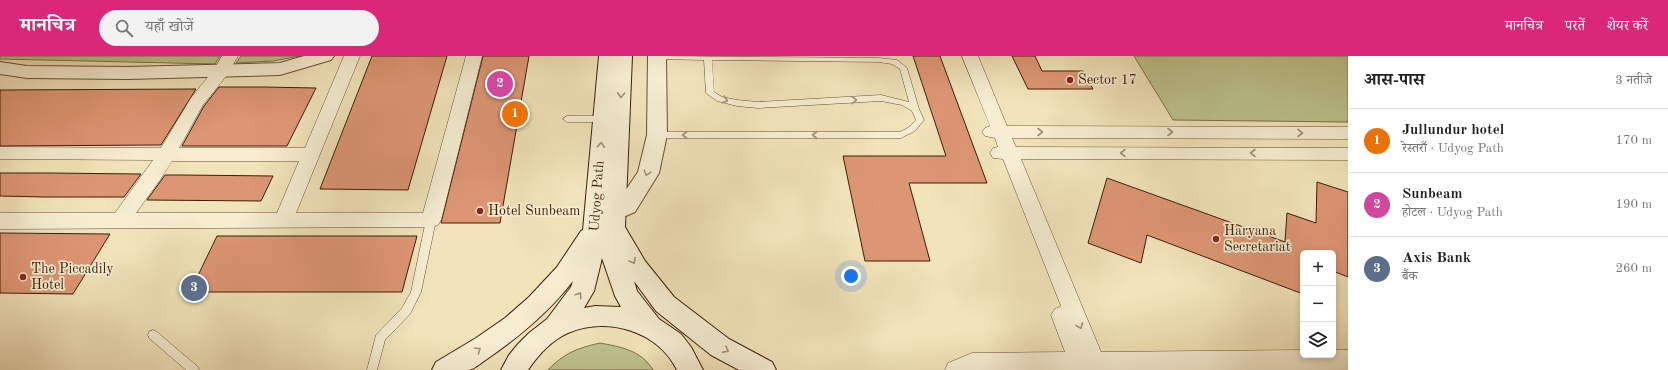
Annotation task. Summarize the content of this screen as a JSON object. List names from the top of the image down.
{
  "streets": {
    "main road": ["Udyog Path"]
  },
  "places": [
    "Sector 17",
    "Hotel Sunbeam",
    "Haryana Secretariat",
    "The Piccadily Hotel"
  ],
  "page": {
    "header": "मानचित्र",
    "search": "यहाँ खोजें",
    "nav": ["मानचित्र", "परतें", "शेयर करें"],
    "heading": ["आस-पास", "3 नतीजे"],
    "pins": ["2", "1", "3"],
    "list": [
      {
        "mark": "1",
        "name": "Jullundur hotel",
        "note": "रेस्तराँ · Udyog Path",
        "value": "170 m"
      },
      {
        "mark": "2",
        "name": "Sunbeam",
        "note": "होटल · Udyog Path",
        "value": "190 m"
      },
      {
        "mark": "3",
        "name": "Axis Bank",
        "note": "बैंक",
        "value": "260 m"
      }
    ],
    "map_buttons": ["+", "−"]
  }
}
